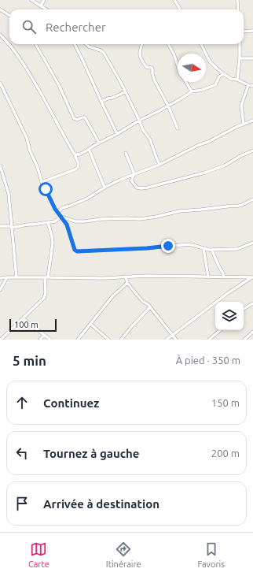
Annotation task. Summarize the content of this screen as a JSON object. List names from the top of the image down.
{
  "scale_bar": "100 m",
  "north": "right",
  "page": {
    "search": "Rechercher",
    "scale": "100 m",
    "heading": ["5 min", "À pied · 350 m"],
    "list": [
      ["Continuez", "150 m"],
      ["Tournez à gauche", "200 m"],
      "Arrivée à destination"
    ],
    "nav": ["Carte", "Itinéraire", "Favoris"]
  }
}
